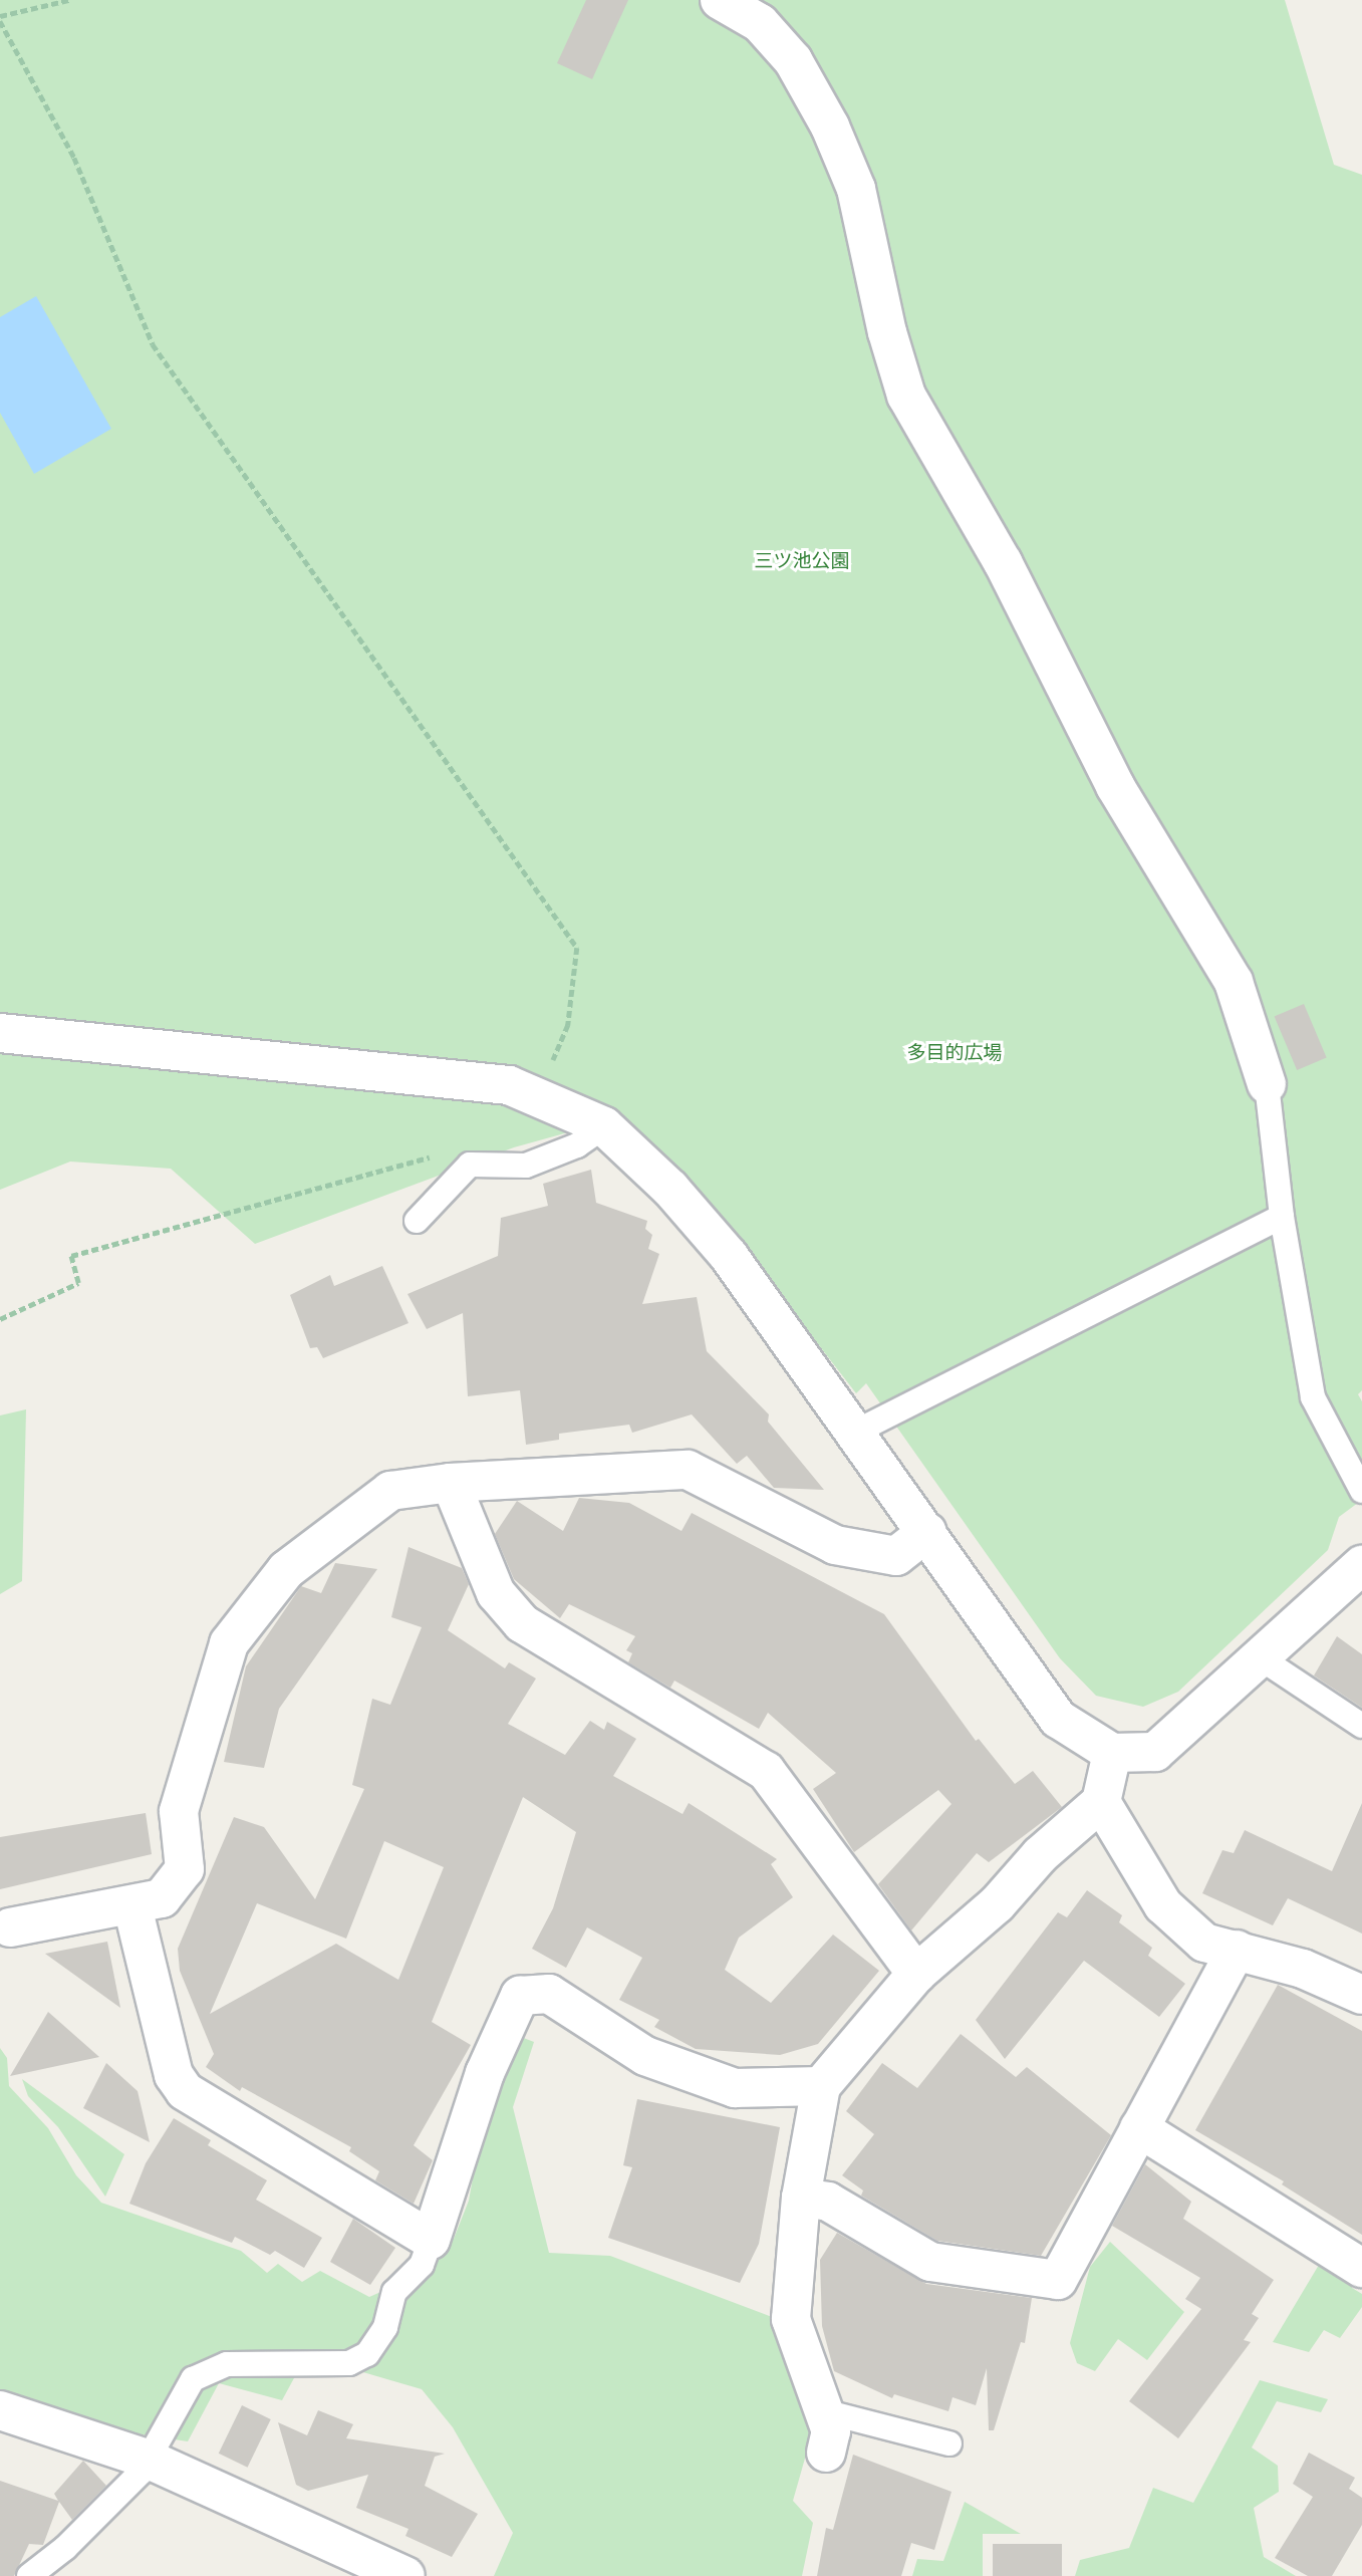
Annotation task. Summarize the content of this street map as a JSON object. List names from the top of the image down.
{
  "parks": ["三ツ池公園", "多目的広場"]
}
